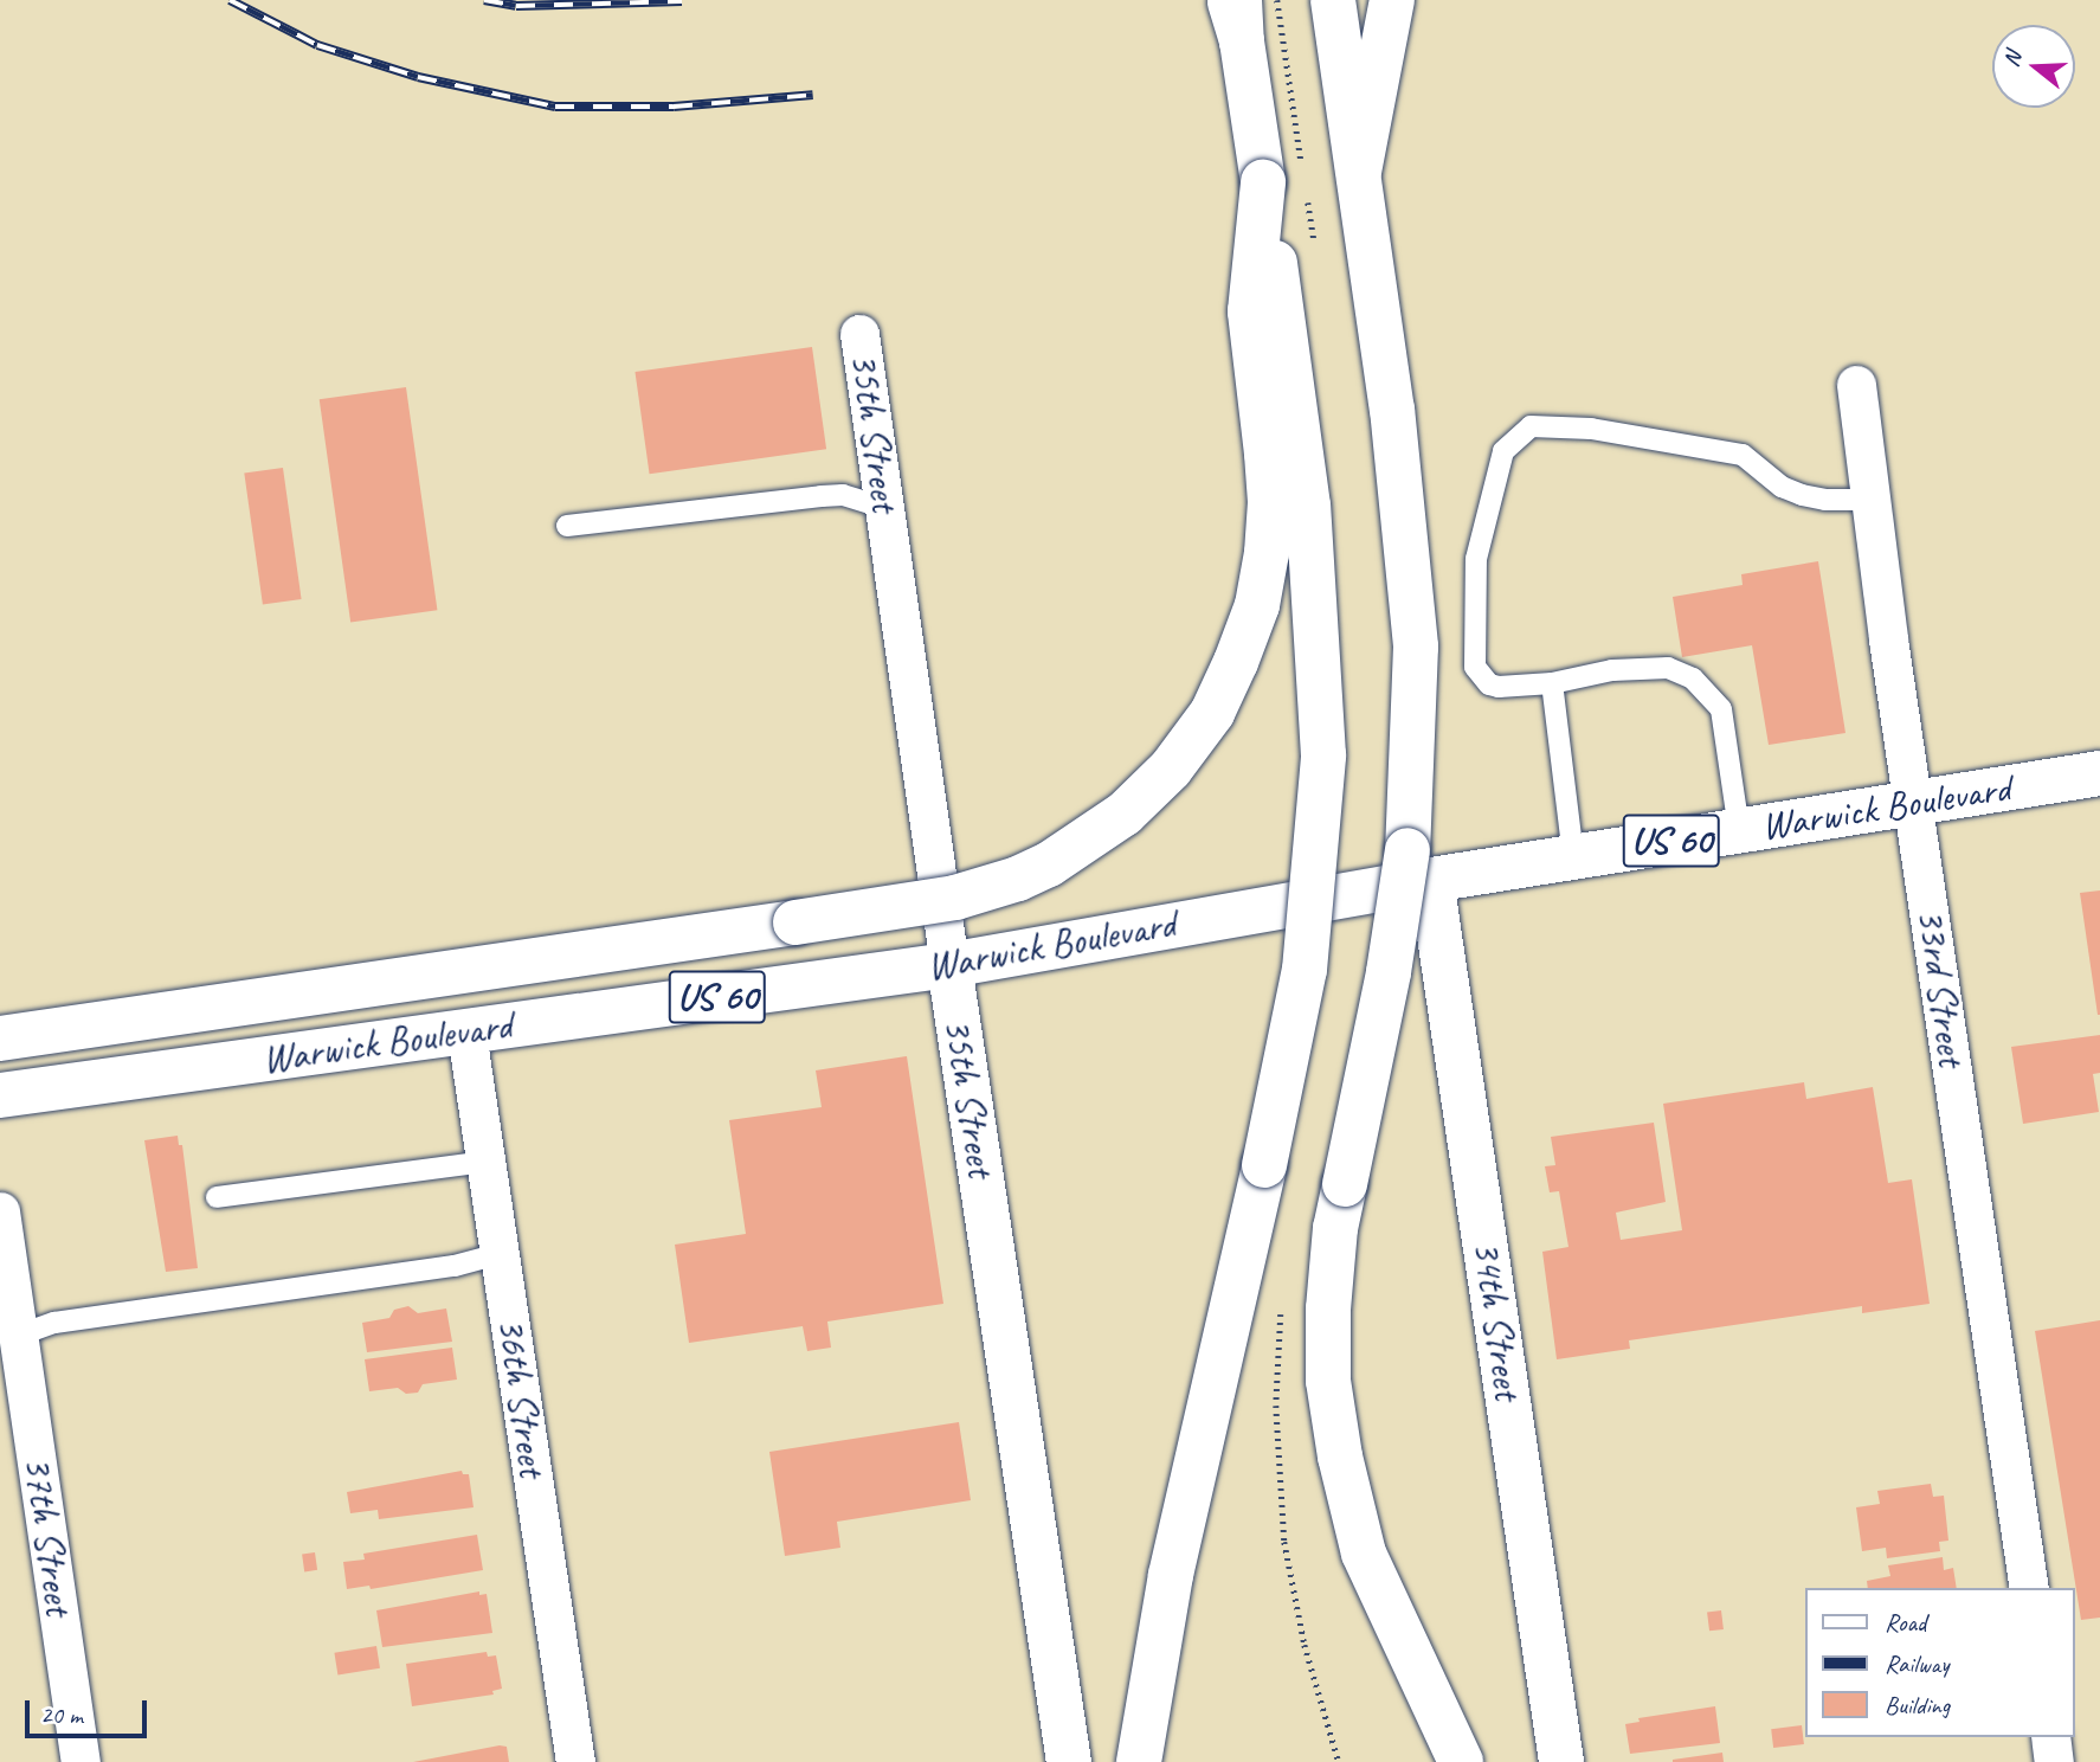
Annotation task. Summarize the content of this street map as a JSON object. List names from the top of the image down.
{
  "streets": {
    "main road": [
      "35th Street",
      "Warwick Boulevard",
      "US 60",
      "34th Street"
    ],
    "street": ["33rd Street", "36th Street", "37th Street"]
  },
  "crossings": [
    ["35th Street", "Warwick Boulevard"],
    ["Warwick Boulevard", "33rd Street"],
    ["Warwick Boulevard", "34th Street"],
    ["Warwick Boulevard", "36th Street"]
  ],
  "legend": ["Road", "Railway", "Building"],
  "scale_bar": "20 m",
  "north": "left"
}
